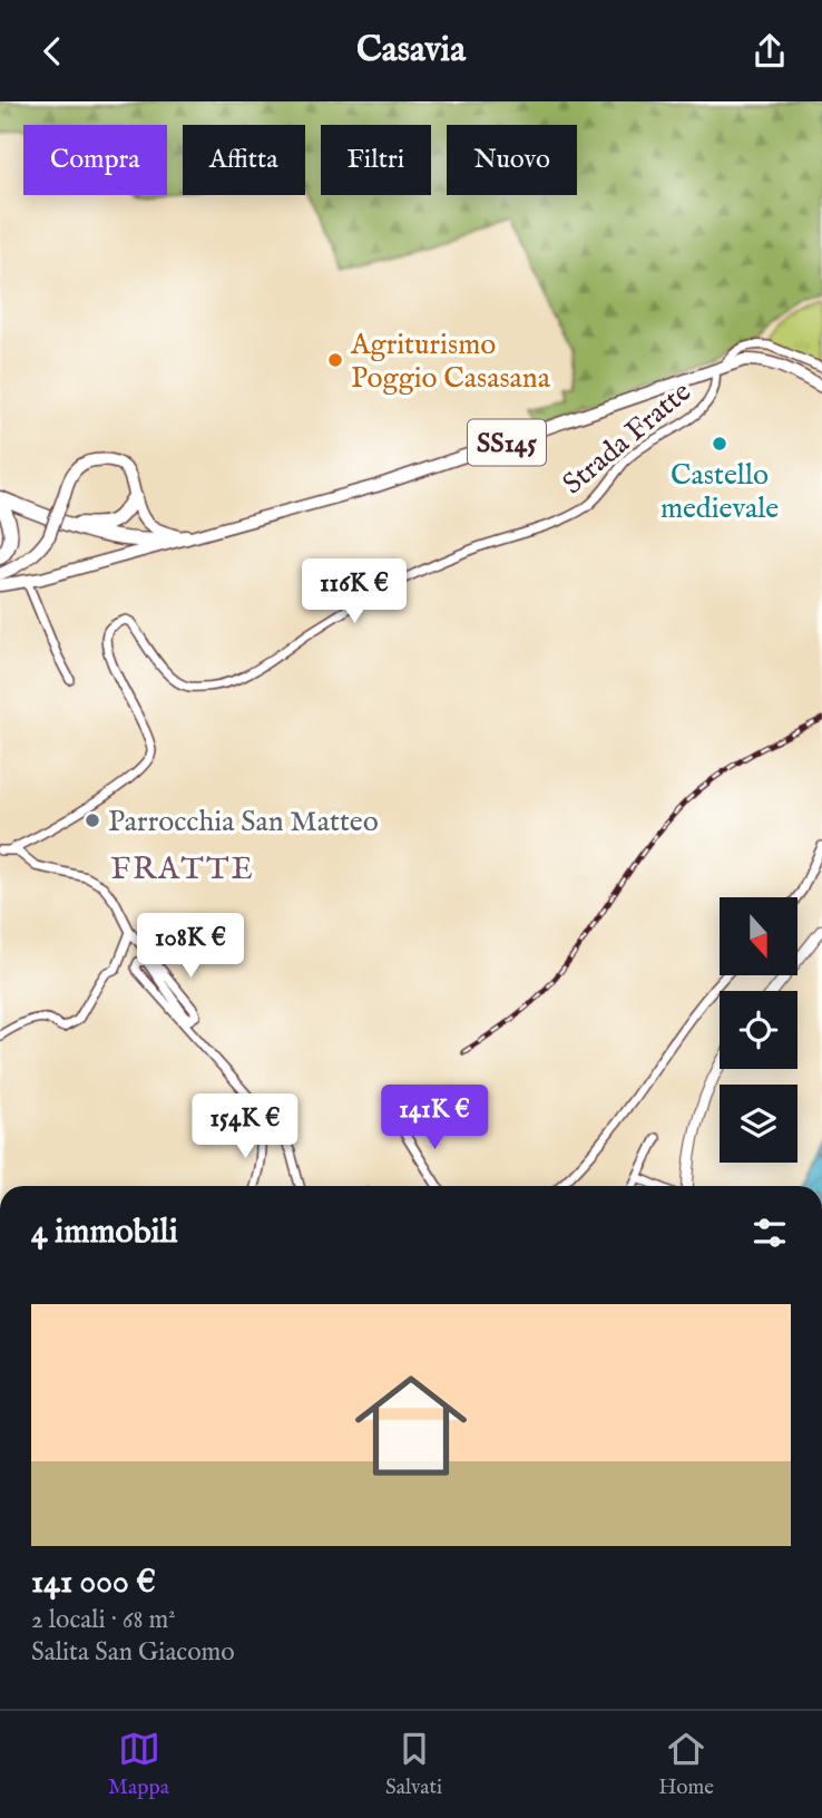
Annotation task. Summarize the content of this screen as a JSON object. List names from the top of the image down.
{
  "streets": {
    "highway": ["SS145"],
    "street": ["Strada Fratte"]
  },
  "crossings": [
    ["Strada Fratte", "SS145"]
  ],
  "districts": ["FRATTE"],
  "places": ["Agriturismo Poggio Casasana", "Castello medievale", "Parrocchia San Matteo"],
  "north": "bottom",
  "page": {
    "header": "Casavia",
    "chip": [
      "Compra",
      "Affitta",
      "Filtri",
      "Nuovo"
    ],
    "price": [
      "116K €",
      "108K €",
      "141K €",
      "154K €"
    ],
    "heading": "4 immobili",
    "list": [
      {
        "name": "141 000 €",
        "note": "2 locali · 68 m² · Salita San Giacomo"
      }
    ],
    "tabs": ["Mappa", "Salvati", "Home"]
  }
}
